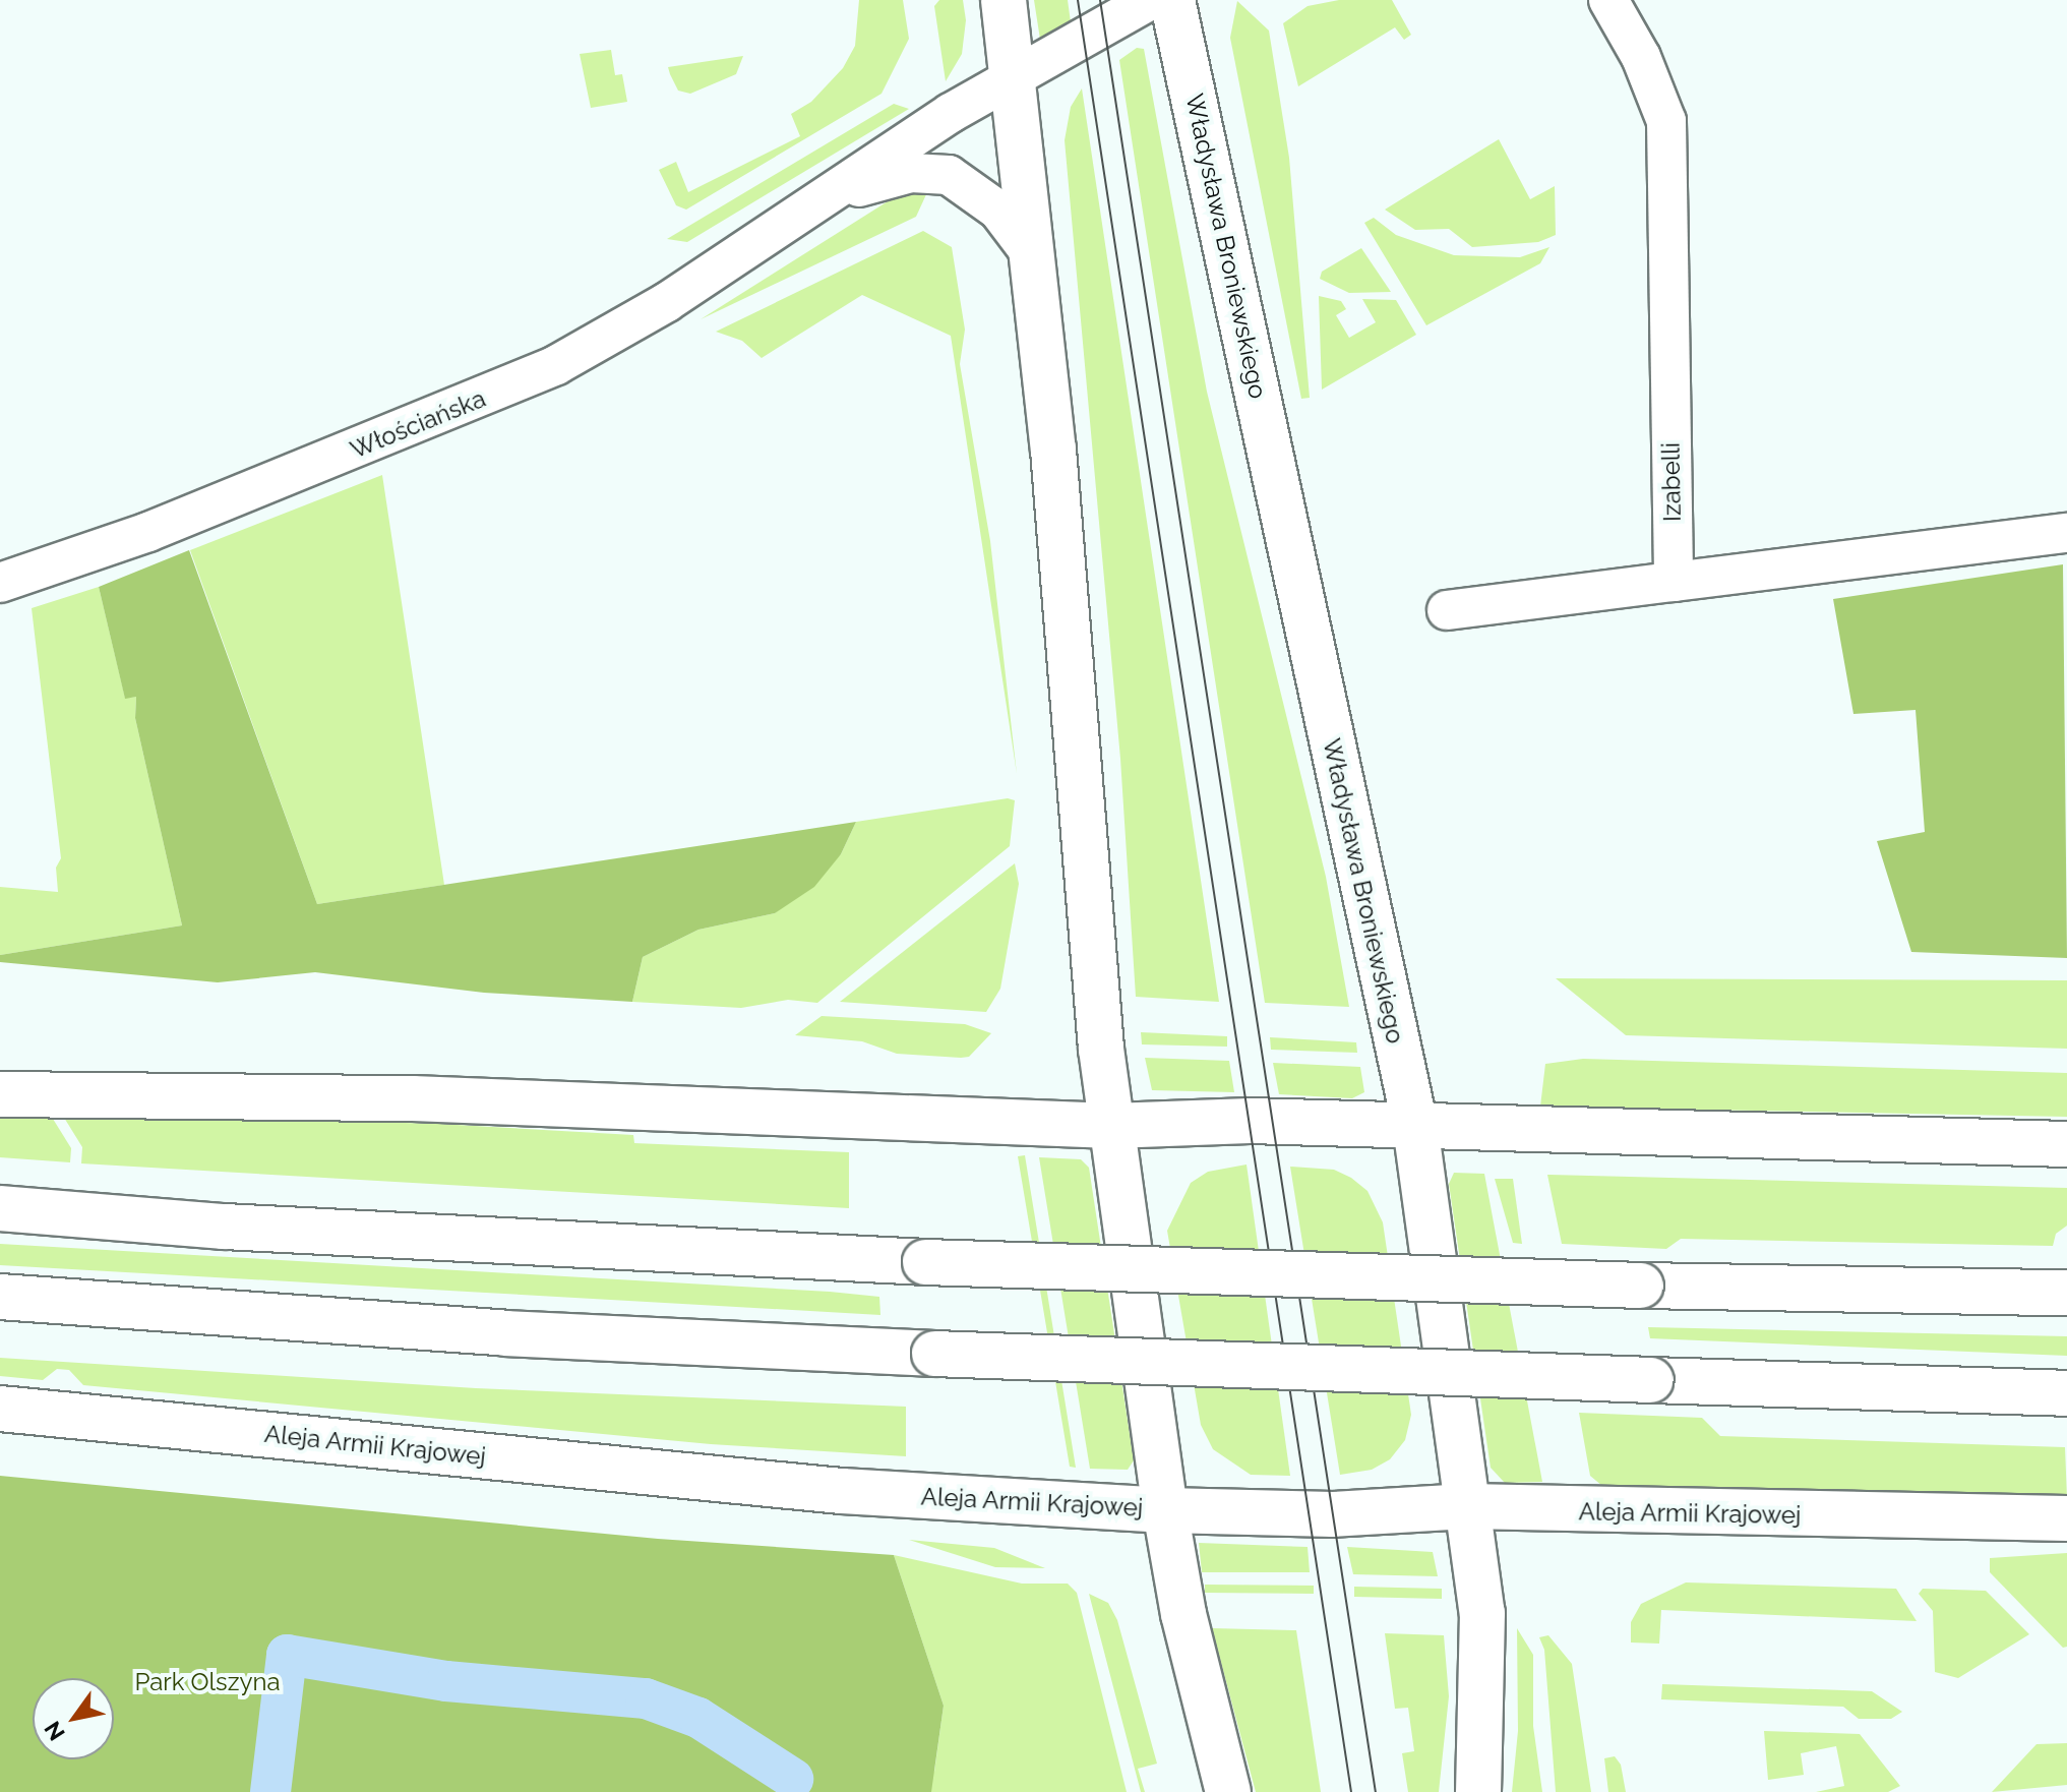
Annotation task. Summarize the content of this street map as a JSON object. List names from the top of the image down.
{
  "streets": {
    "main road": ["Władysława Broniewskiego", "Aleja Armii Krajowej"],
    "street": ["Włościańska", "Izabelli"]
  },
  "crossings": [
    ["Władysława Broniewskiego", "Aleja Armii Krajowej"]
  ],
  "parks": ["Park Olszyna"],
  "north": "bottom left"
}
